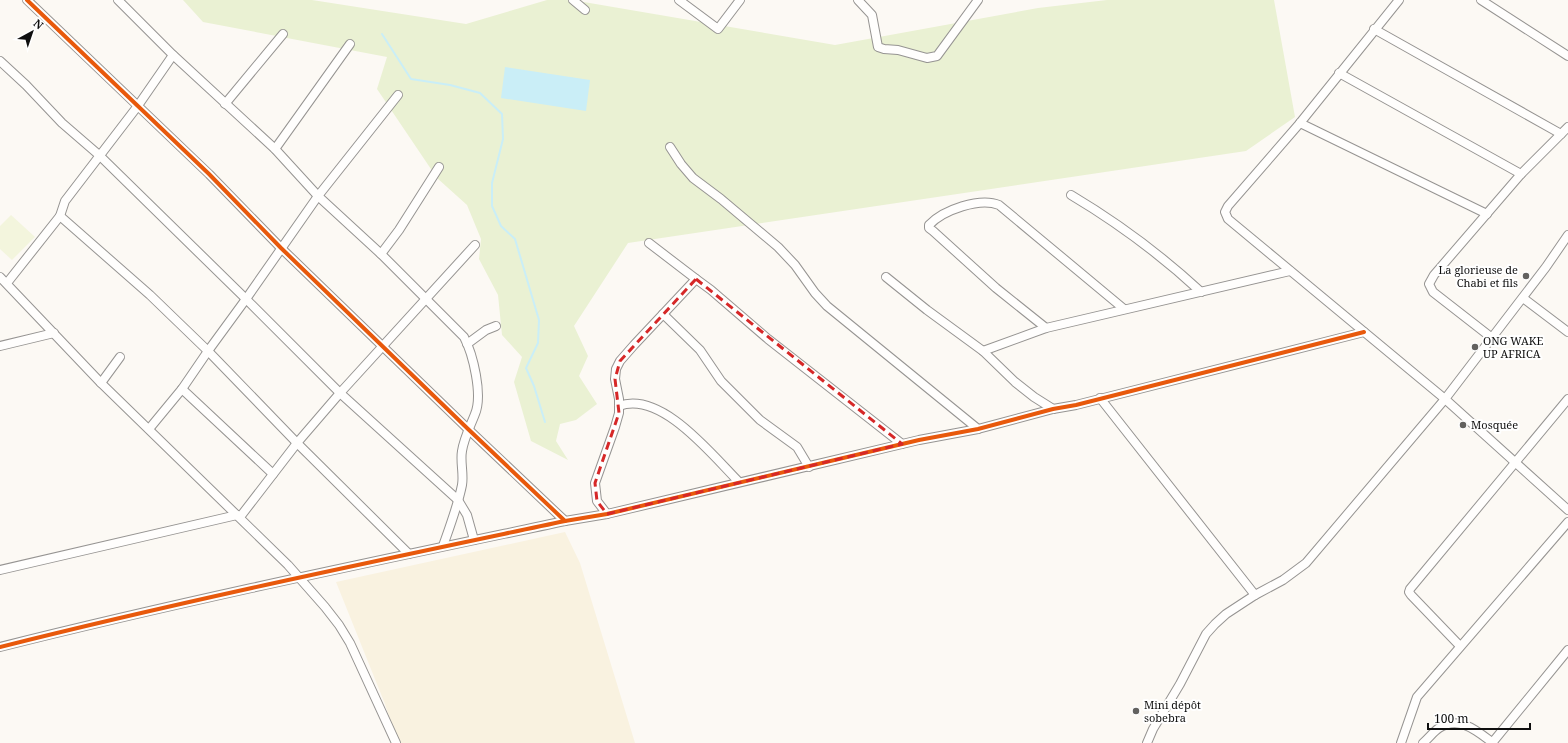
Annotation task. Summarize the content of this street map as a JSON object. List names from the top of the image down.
{
  "places": [
    "La glorieuse de Chabi et fils",
    "ONG WAKE UP AFRICA",
    "Mosquée",
    "Mini dépôt sobebra"
  ],
  "scale_bar": "100 m",
  "north": "top right"
}
